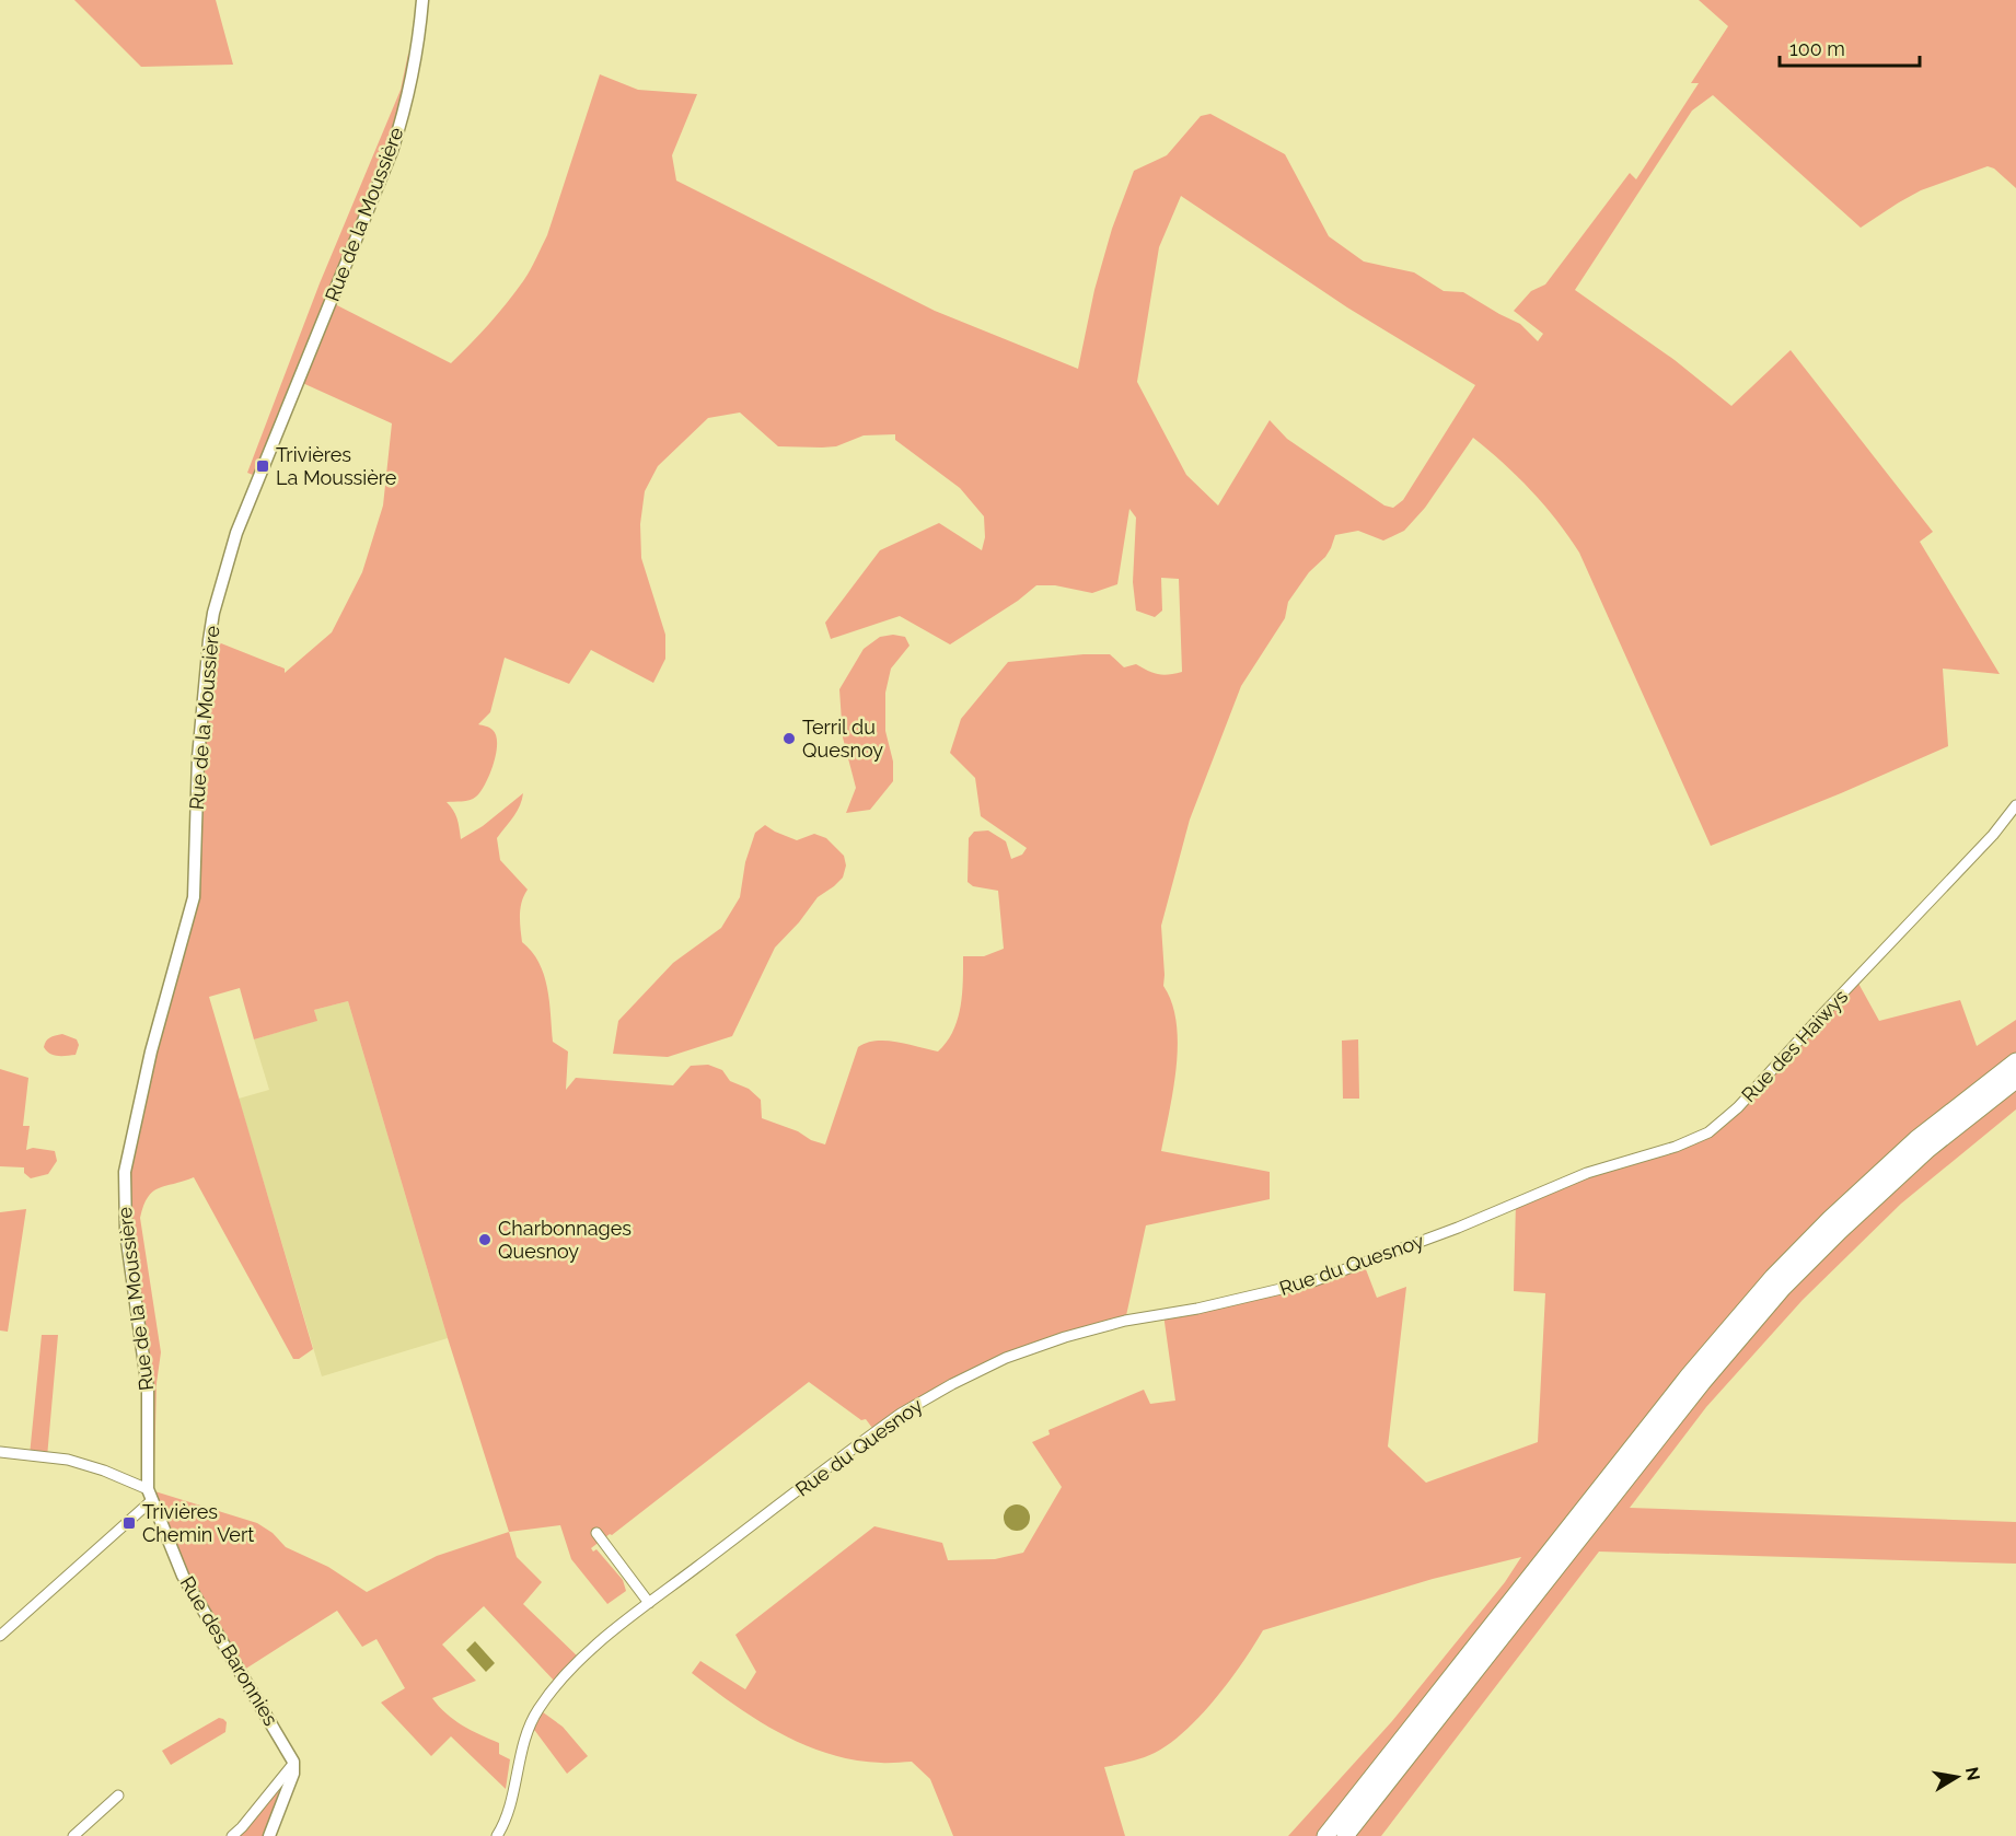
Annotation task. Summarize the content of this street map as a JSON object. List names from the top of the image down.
{
  "streets": {
    "street": [
      "Rue de la Moussière",
      "Rue des Haiwys",
      "Rue du Quesnoy",
      "Rue des Baronnies"
    ]
  },
  "crossings": [
    ["Rue de la Moussière", "Rue des Baronnies"],
    ["Rue des Haiwys", "Rue du Quesnoy"]
  ],
  "places": {
    "transit": ["Trivières La Moussière", "Trivières Chemin Vert"],
    "other": ["Terril du Quesnoy", "Charbonnages Quesnoy"]
  },
  "scale_bar": "100 m",
  "north": "right"
}
